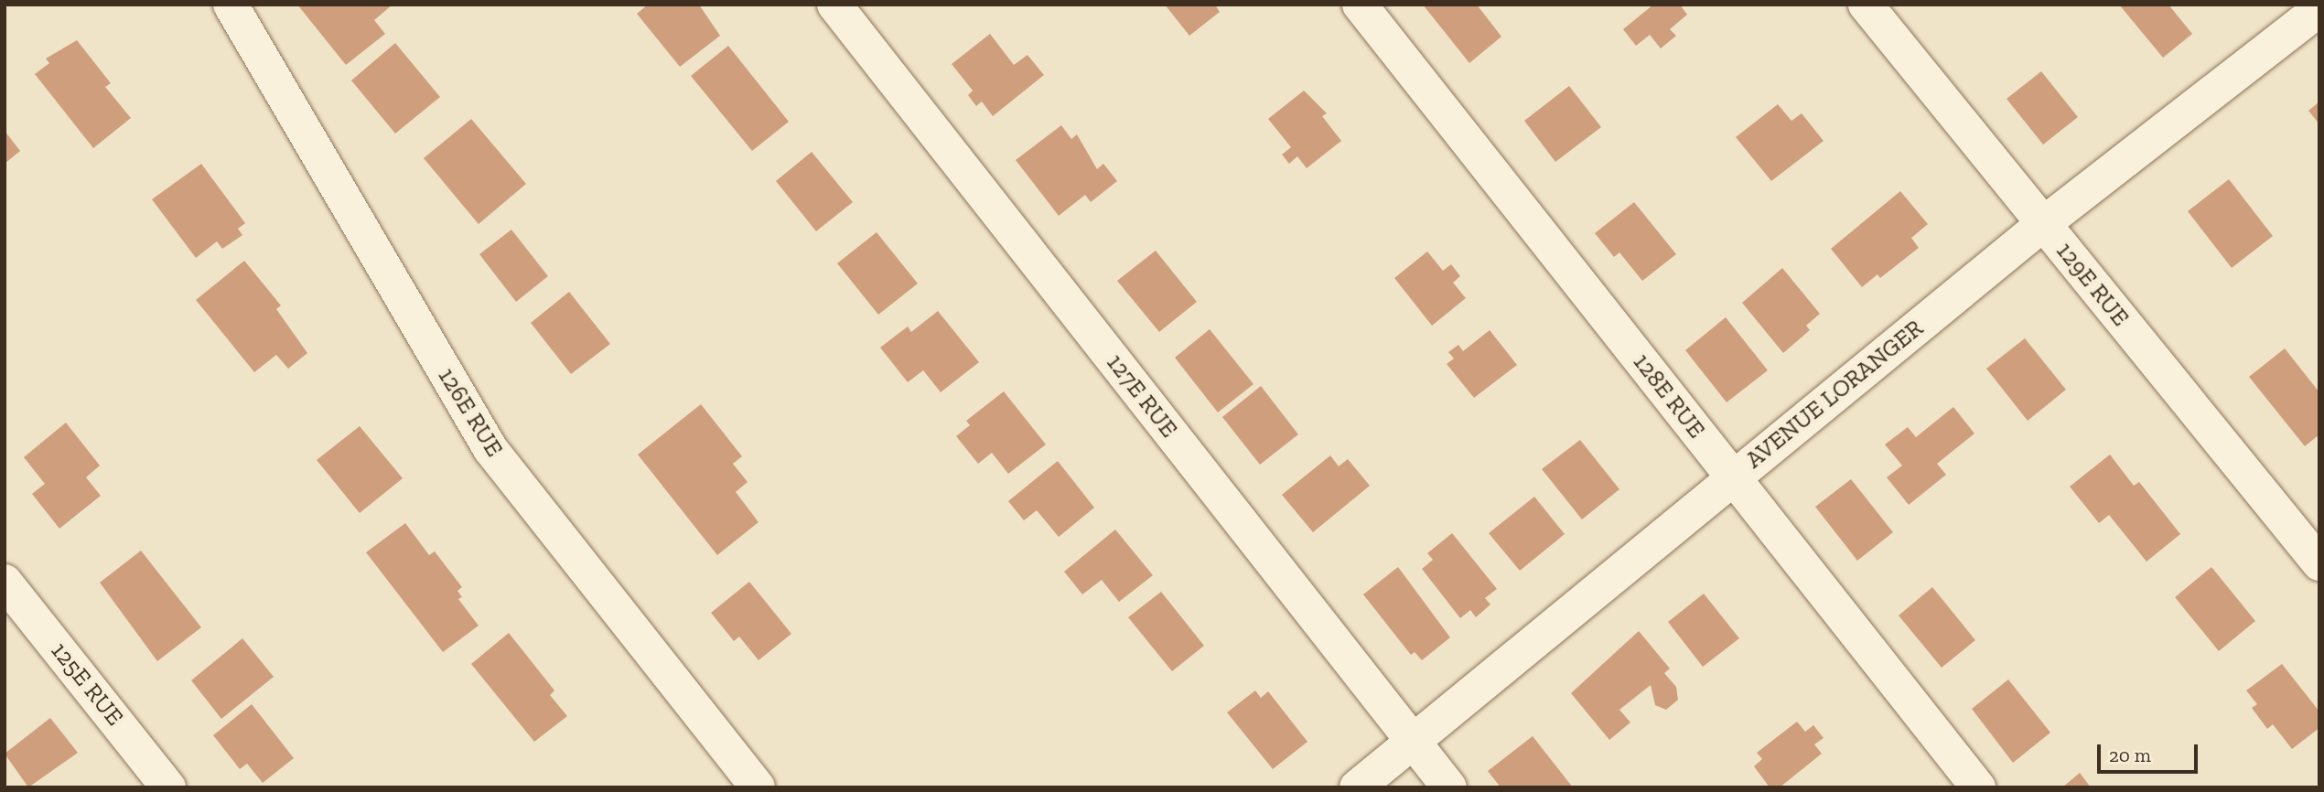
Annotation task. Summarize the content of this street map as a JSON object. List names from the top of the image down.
{
  "streets": {
    "street": [
      "129E RUE",
      "AVENUE LORANGER",
      "127E RUE",
      "128E RUE",
      "126E RUE",
      "125E RUE"
    ]
  },
  "crossings": [
    ["129E RUE", "AVENUE LORANGER"],
    ["AVENUE LORANGER", "127E RUE"],
    ["AVENUE LORANGER", "128E RUE"]
  ],
  "scale_bar": "20 m"
}
